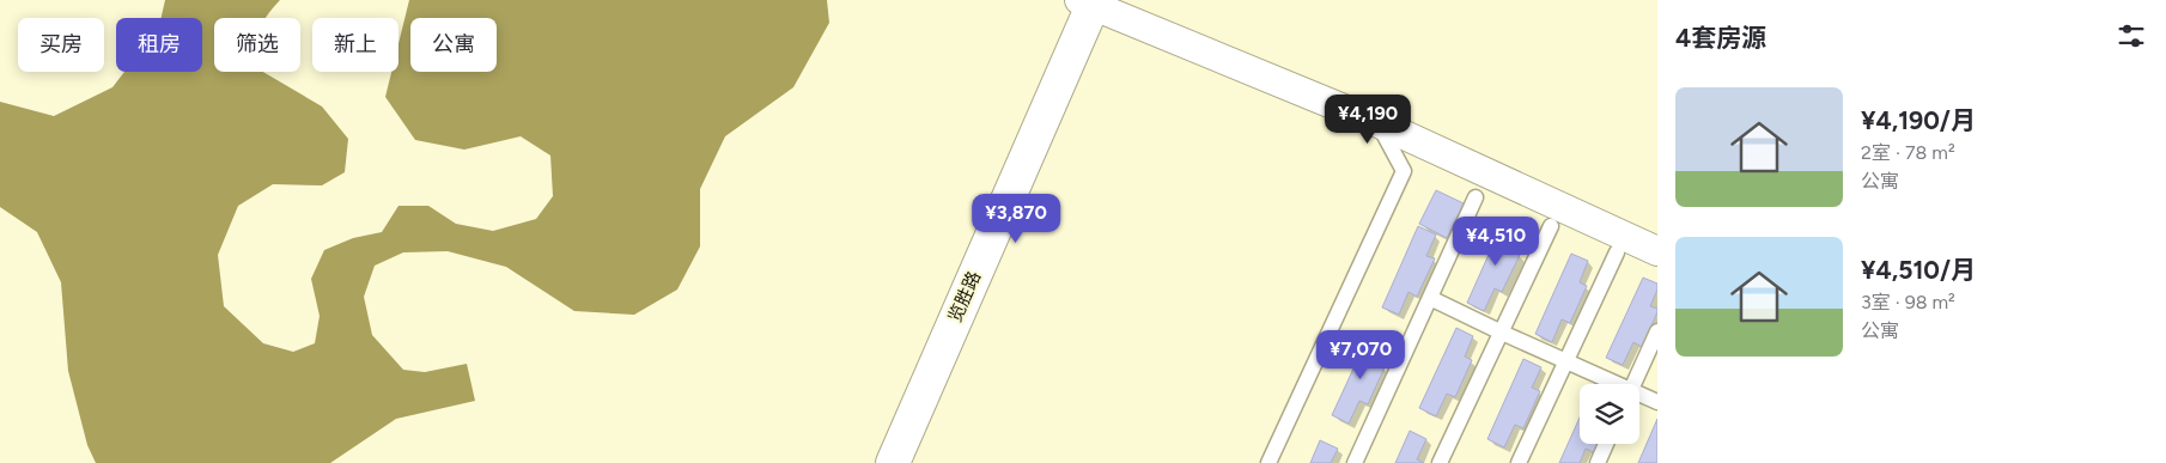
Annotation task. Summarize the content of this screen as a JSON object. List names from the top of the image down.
{
  "streets": {
    "main road": ["览胜路"]
  },
  "page": {
    "heading": "4套房源",
    "chip": [
      "买房",
      "租房",
      "筛选",
      "新上",
      "公寓"
    ],
    "list": [
      {
        "name": "¥4,190/月",
        "note": "2室 · 78 m² · 公寓"
      },
      {
        "name": "¥4,510/月",
        "note": "3室 · 98 m² · 公寓"
      }
    ],
    "price": [
      "¥4,190",
      "¥3,870",
      "¥4,510",
      "¥7,070"
    ]
  }
}
